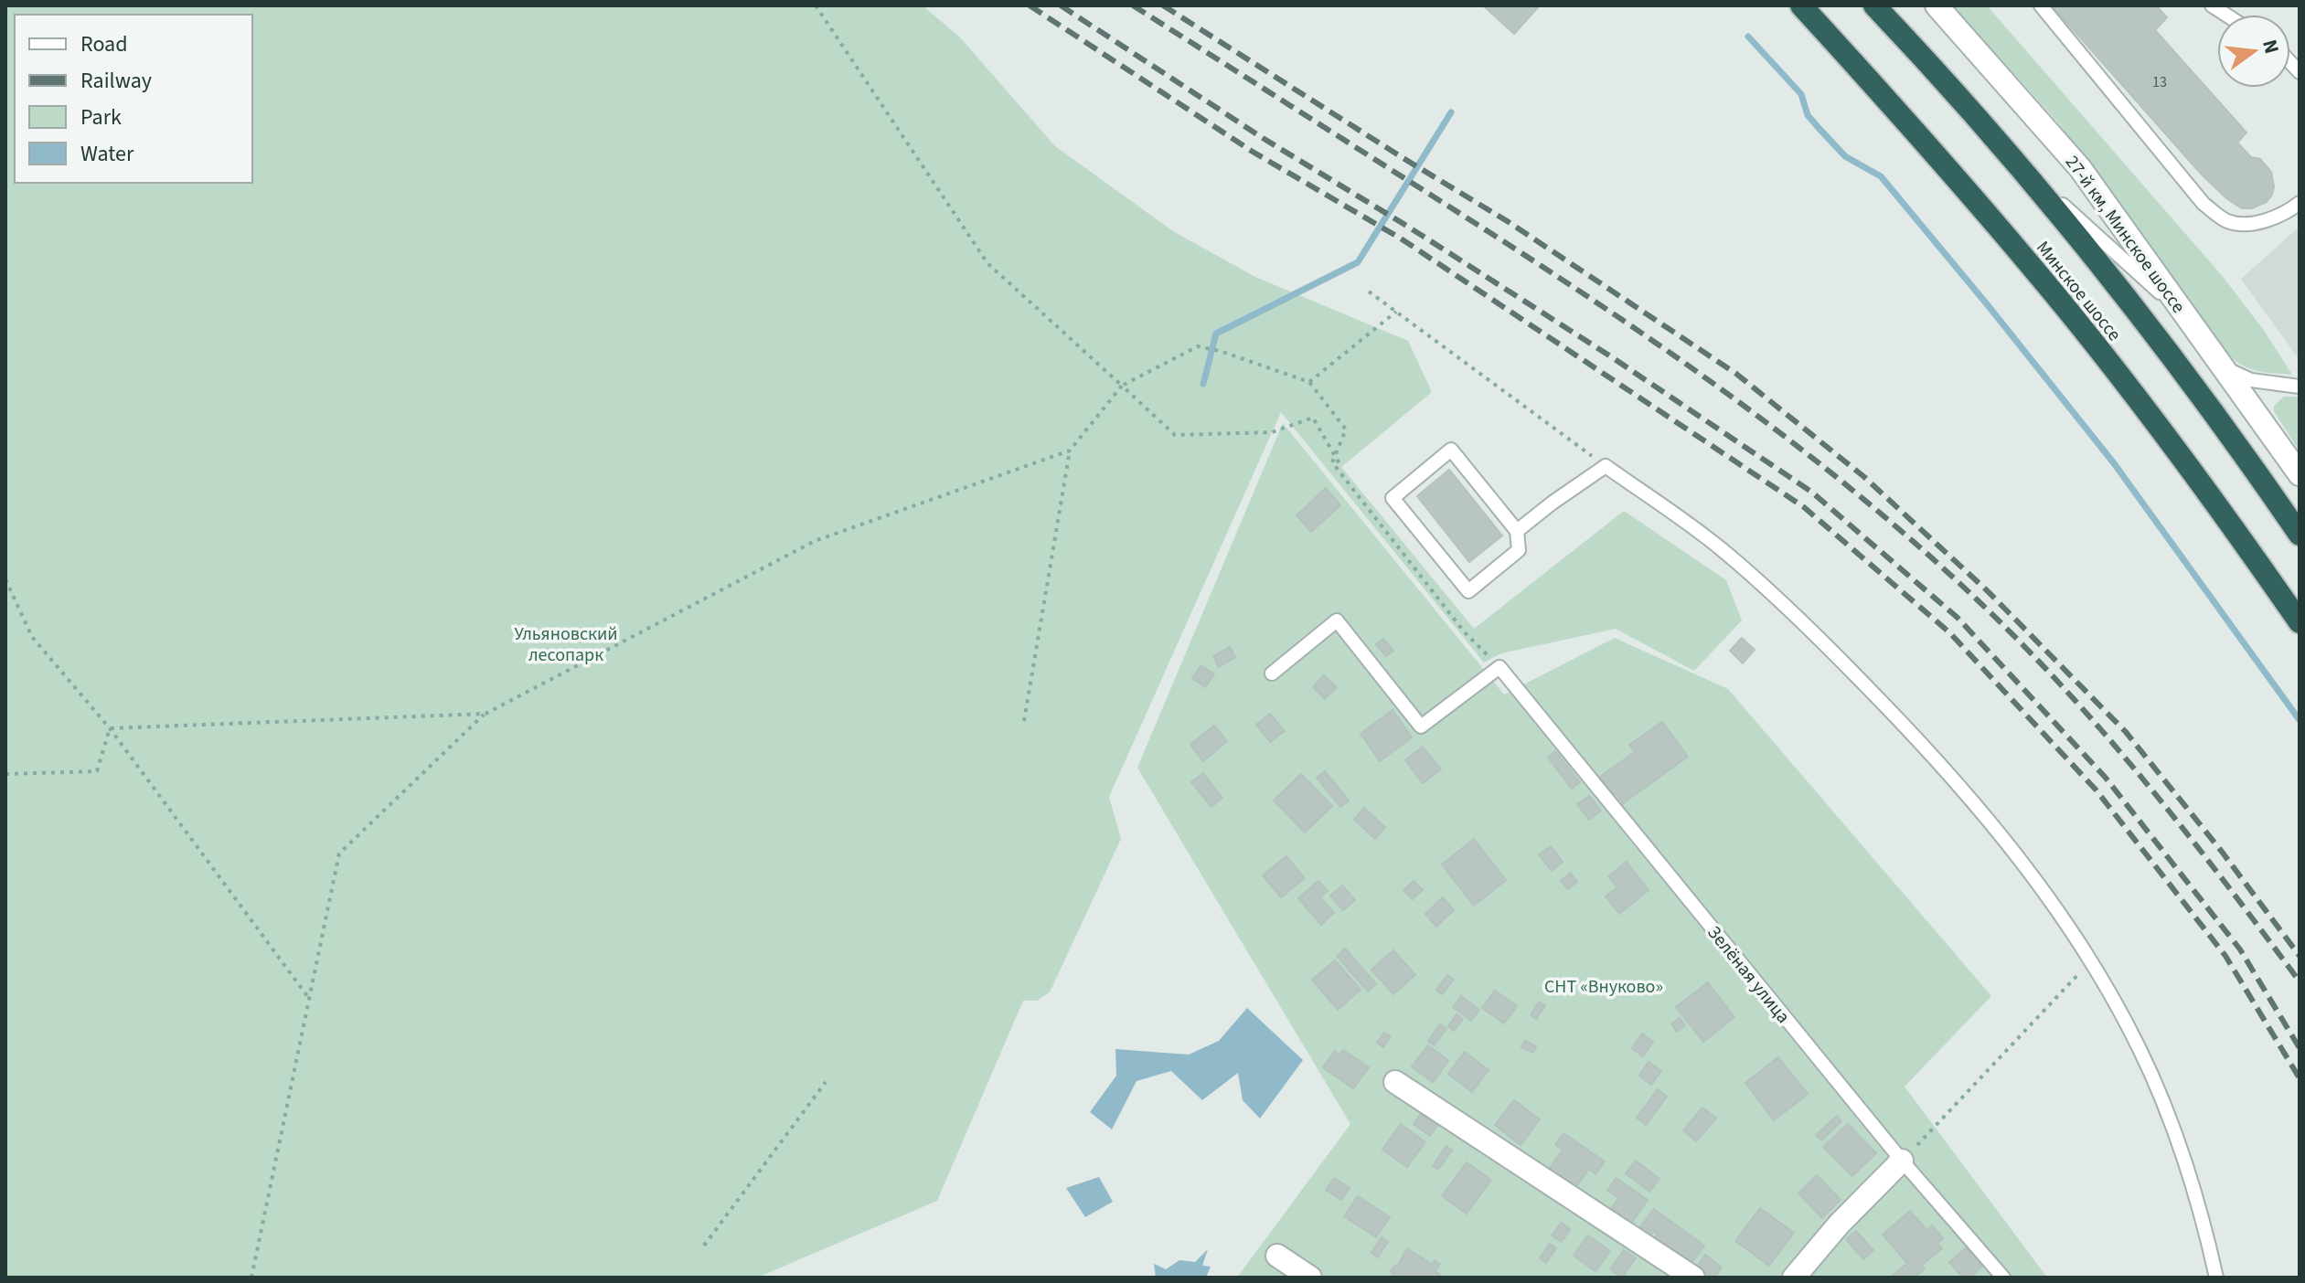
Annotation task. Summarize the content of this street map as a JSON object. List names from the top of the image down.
{
  "streets": {
    "highway": ["Минское шоссе"],
    "street": ["27-й км, Минское шоссе"],
    "lane": ["Зелёная улица"]
  },
  "parks": ["Ульяновский лесопарк", "СНТ «Внуково»"],
  "house_numbers": ["13"],
  "legend": [
    "Road",
    "Railway",
    "Park",
    "Water"
  ],
  "north": "right"
}
